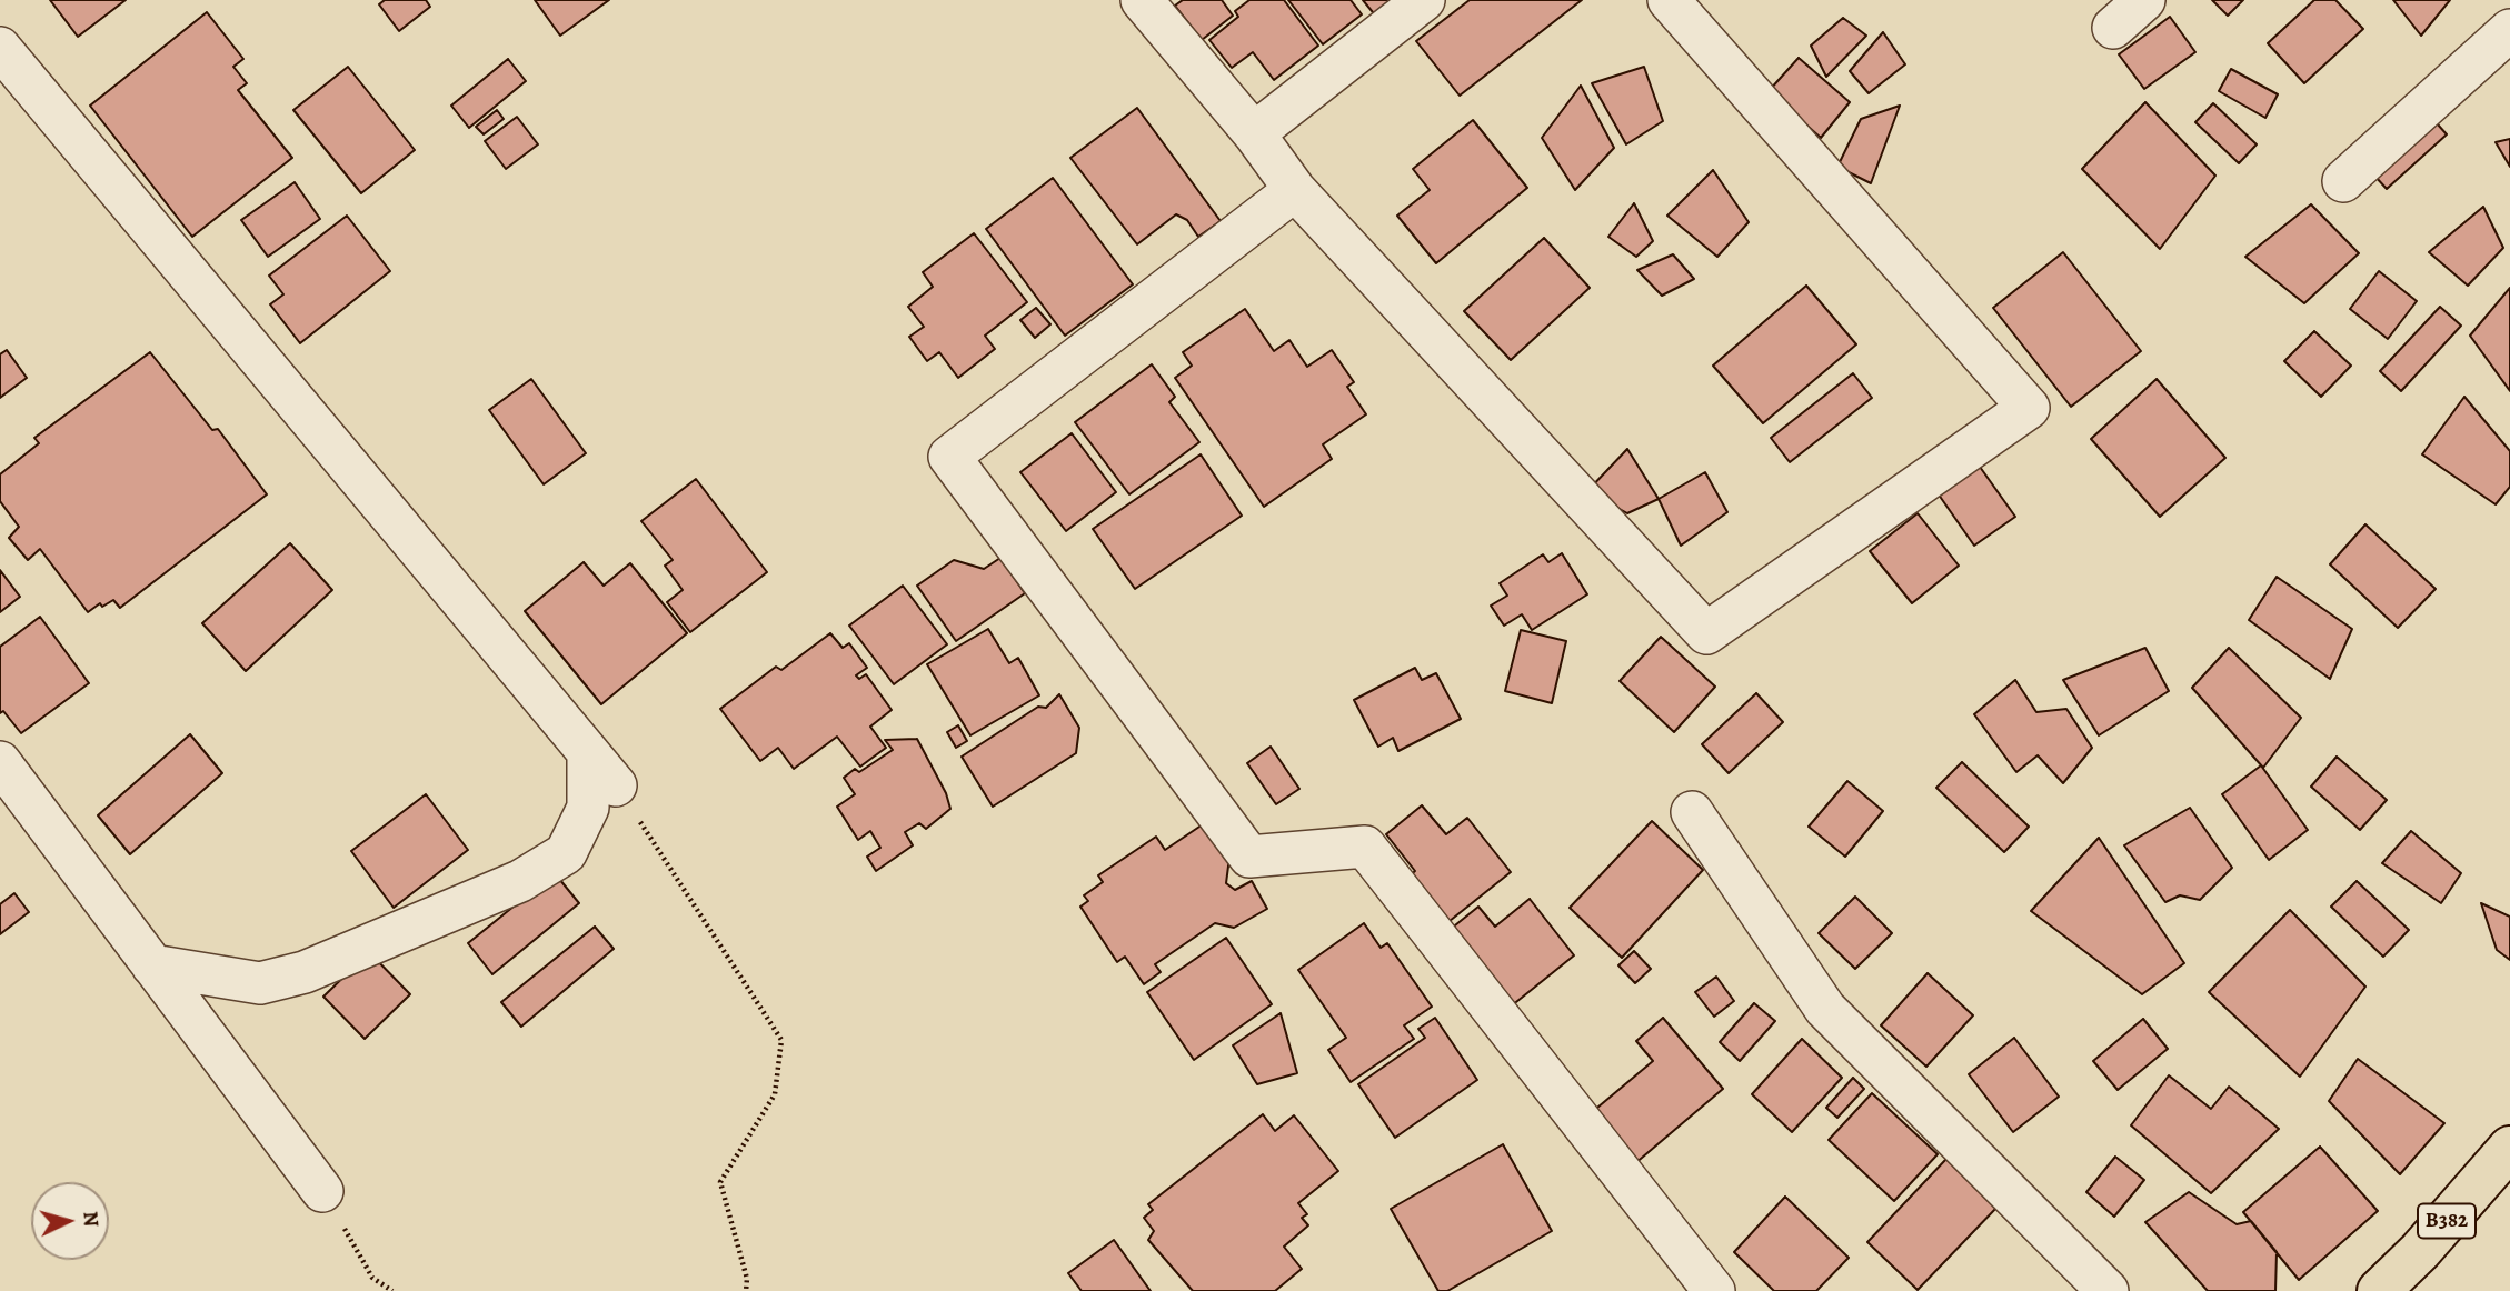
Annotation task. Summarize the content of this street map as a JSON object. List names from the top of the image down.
{
  "streets": {
    "main road": ["B382"]
  },
  "north": "right"
}
